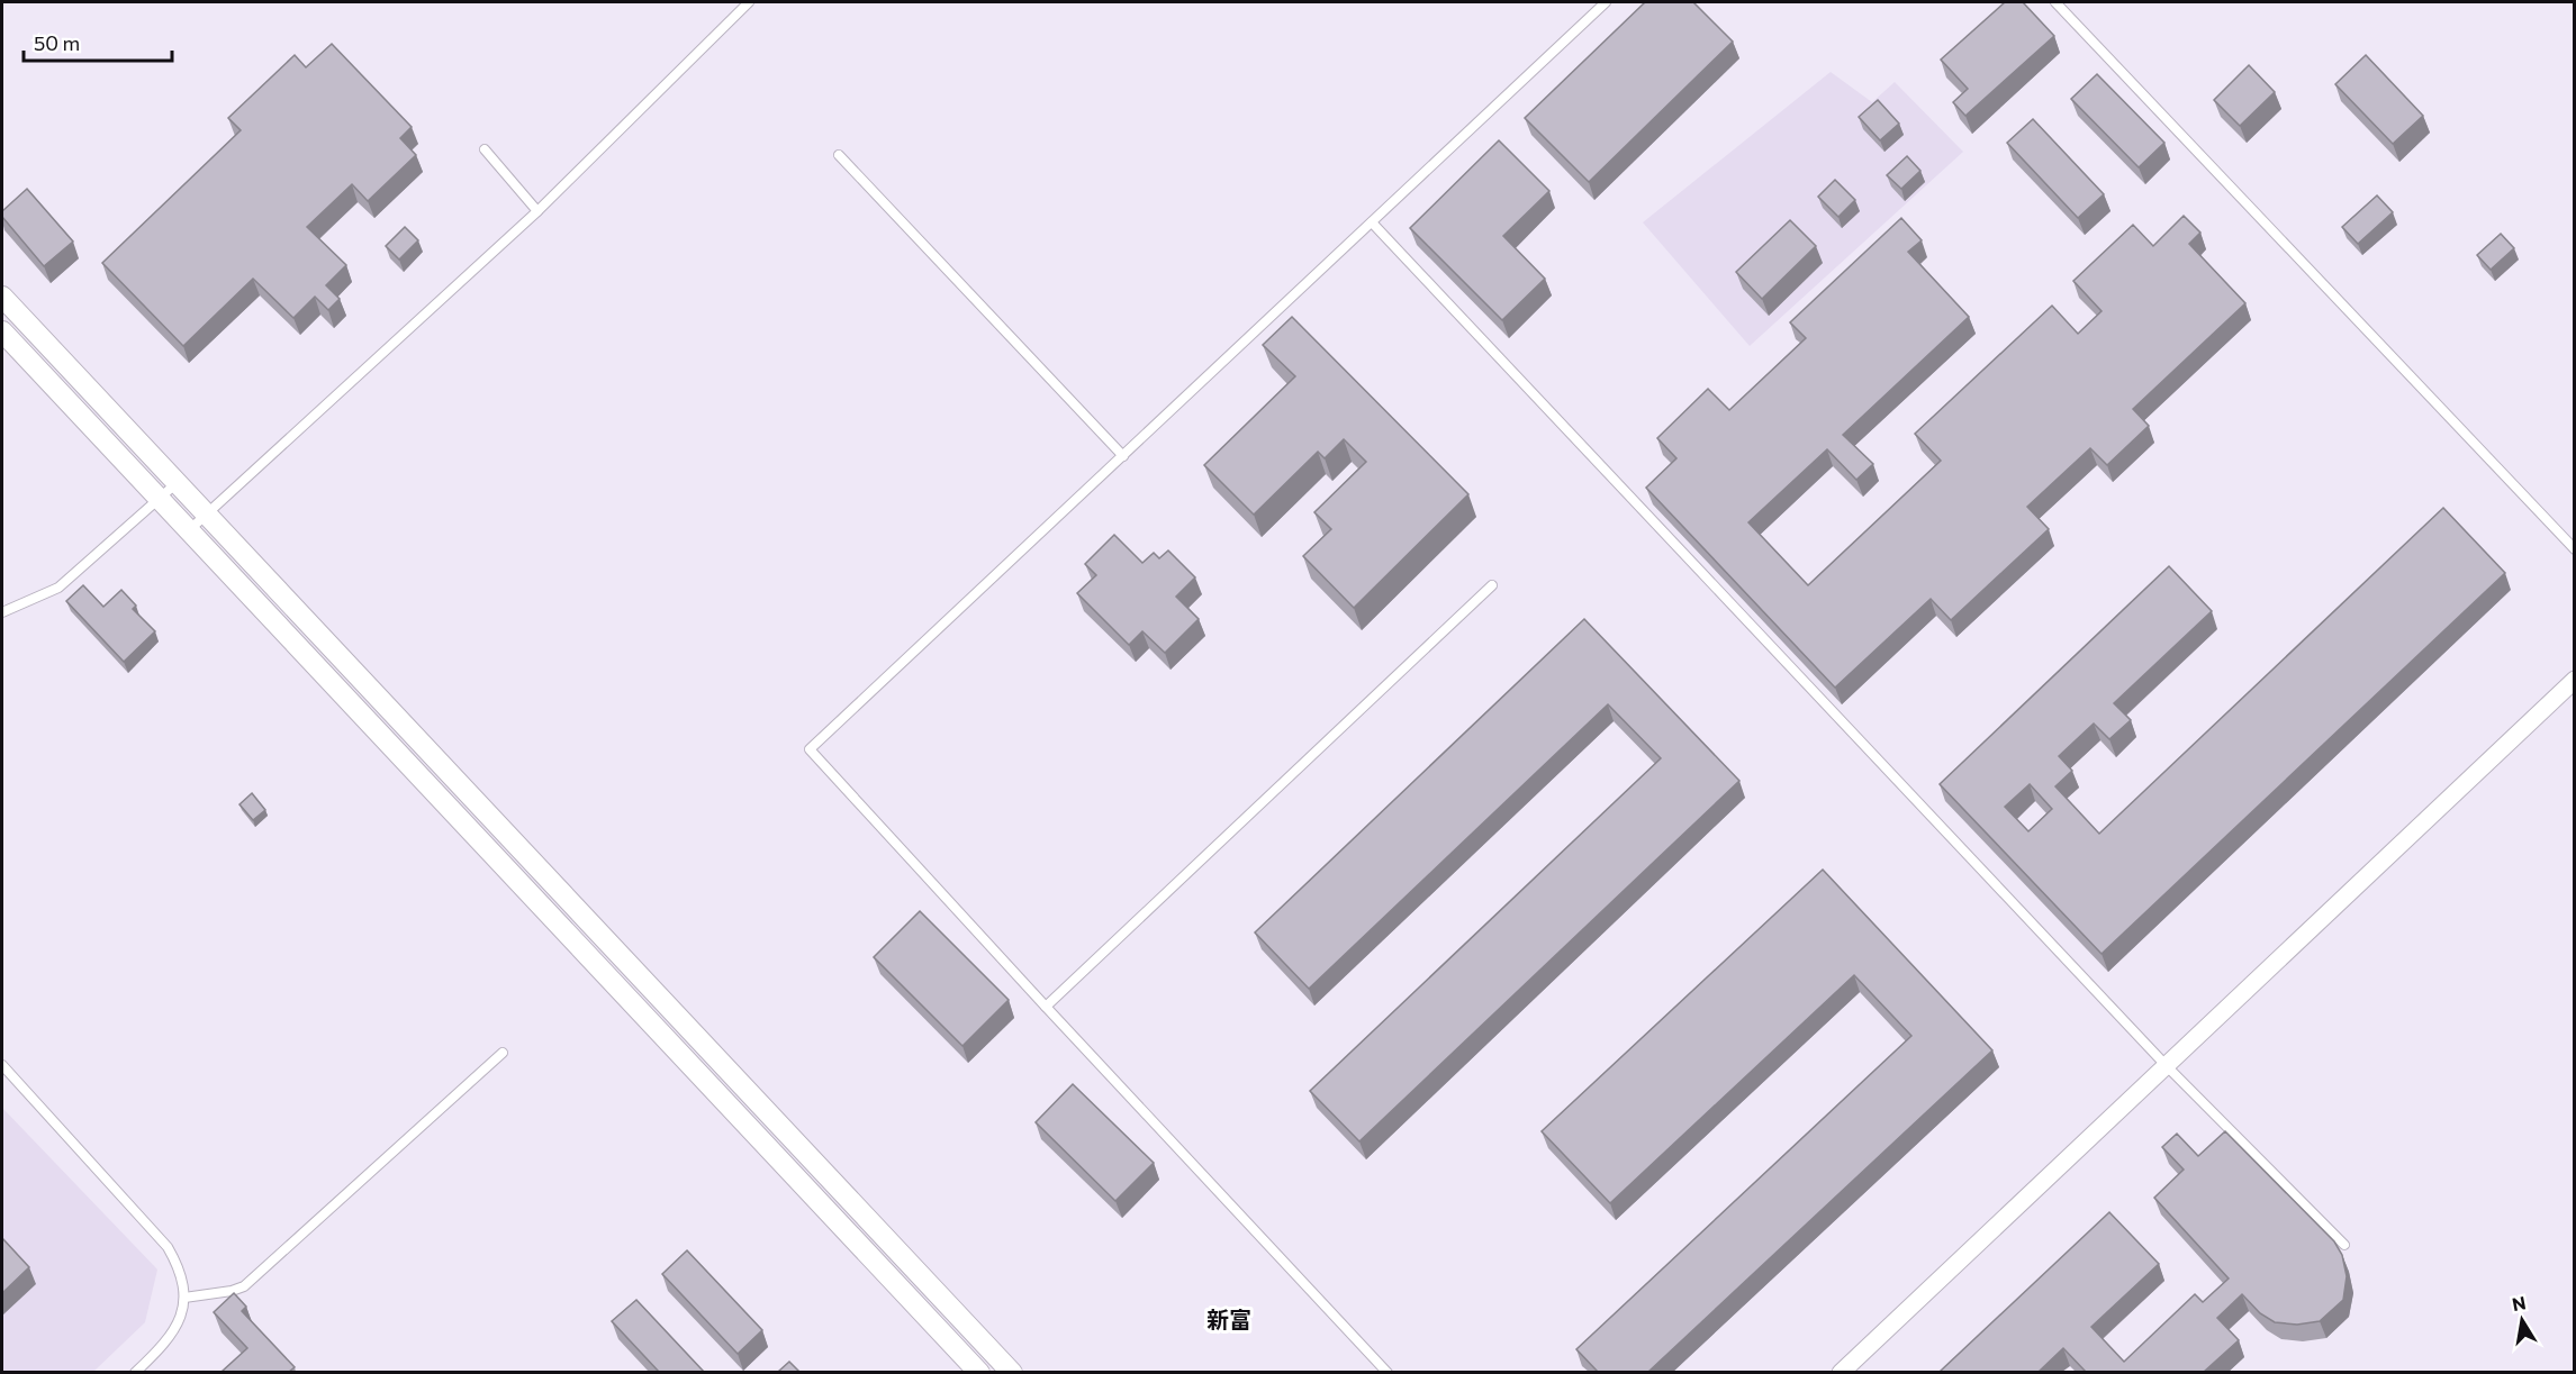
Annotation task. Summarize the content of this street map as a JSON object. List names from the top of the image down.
{
  "districts": ["新富"],
  "scale_bar": "50 m",
  "north": "top"
}
